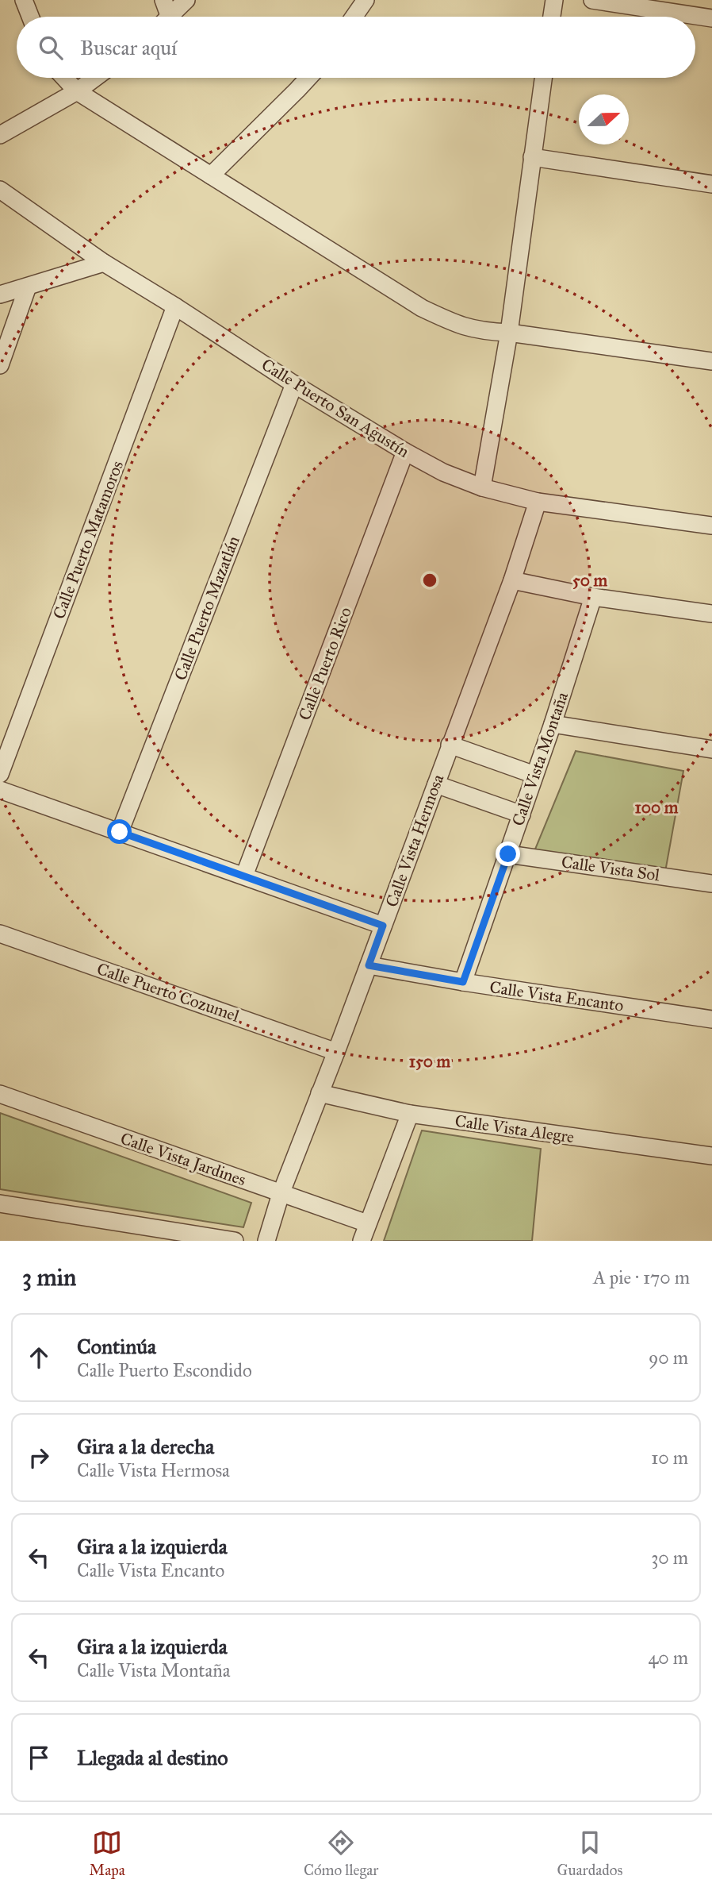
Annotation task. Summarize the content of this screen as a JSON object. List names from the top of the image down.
{
  "streets": {
    "street": [
      "Calle Puerto San Agustín",
      "Calle Puerto Matamoros",
      "Calle Puerto Mazatlán",
      "Calle Puerto Rico",
      "Calle Vista Montaña",
      "Calle Vista Hermosa",
      "Calle Vista Sol",
      "Calle Puerto Cozumel",
      "Calle Vista Encanto",
      "Calle Vista Alegre",
      "Calle Vista Jardines"
    ]
  },
  "crossings": [
    ["Calle Puerto San Agustín", "Calle Puerto Matamoros"],
    ["Calle Puerto San Agustín", "Calle Puerto Mazatlán"],
    ["Calle Puerto San Agustín", "Calle Puerto Rico"],
    ["Calle Puerto San Agustín", "Calle Vista Hermosa"],
    ["Calle Vista Montaña", "Calle Vista Sol"],
    ["Calle Vista Montaña", "Calle Vista Encanto"],
    ["Calle Vista Hermosa", "Calle Puerto Cozumel"],
    ["Calle Vista Hermosa", "Calle Vista Encanto"],
    ["Calle Vista Hermosa", "Calle Vista Alegre"],
    ["Calle Vista Hermosa", "Calle Vista Jardines"]
  ],
  "north": "right",
  "page": {
    "search": "Buscar aquí",
    "heading": ["3 min", "A pie · 170 m"],
    "list": [
      ["Continúa", "Calle Puerto Escondido", "90 m"],
      ["Gira a la derecha", "Calle Vista Hermosa", "10 m"],
      ["Gira a la izquierda", "Calle Vista Encanto", "30 m"],
      ["Gira a la izquierda", "Calle Vista Montaña", "40 m"],
      "Llegada al destino"
    ],
    "nav": ["Mapa", "Cómo llegar", "Guardados"]
  },
  "rings": ["50 m", "100 m", "150 m"]
}
